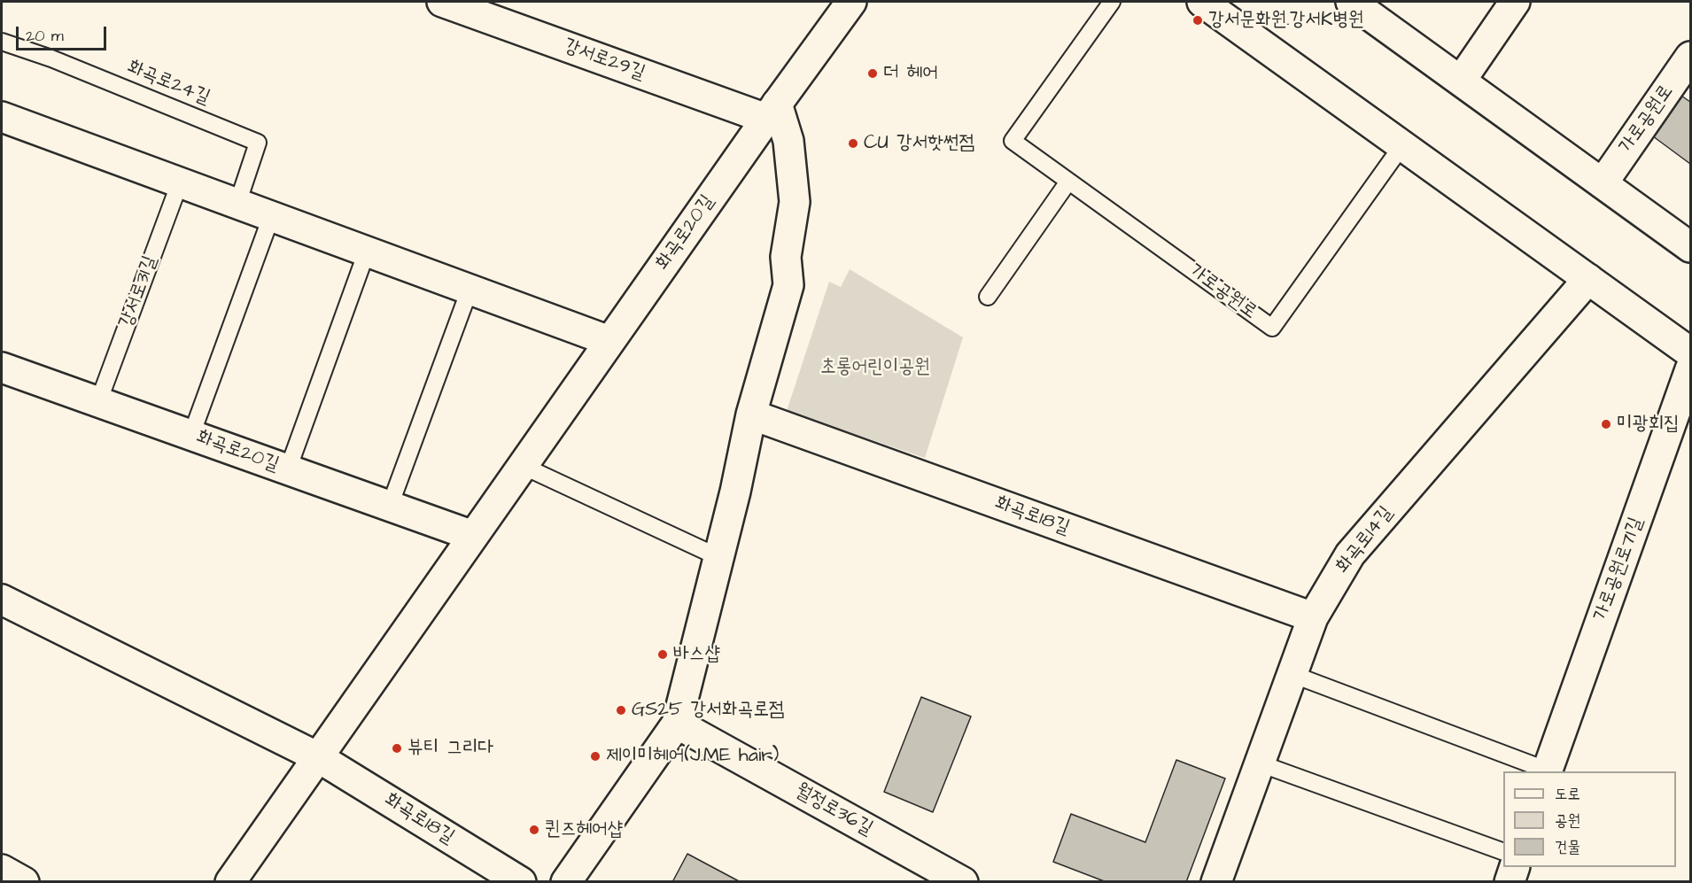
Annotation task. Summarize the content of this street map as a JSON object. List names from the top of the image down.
{
  "streets": {
    "street": [
      "강서로29길",
      "가로공원로",
      "화곡로20길",
      "화곡로18길",
      "화곡로14길",
      "가로공원로71길",
      "월정로36길"
    ],
    "lane": ["화곡로24길", "강서로31길"]
  },
  "crossings": [
    ["강서로29길", "화곡로20길"],
    ["화곡로20길", "강서로31길"],
    ["화곡로20길", "화곡로18길"],
    ["화곡로18길", "화곡로14길"],
    ["화곡로14길", "가로공원로71길"]
  ],
  "parks": ["초롱어린이공원"],
  "places": [
    "강서문화원.강서K병원",
    "더 헤어",
    "CU 강서핫썬점",
    "미광회집",
    "바스샵",
    "GS25 강서화곡로점",
    "뷰티 그리다",
    "제이미헤어(J.ME hair)",
    "퀸즈헤어샵"
  ],
  "legend": ["도로", "공원", "건물"],
  "scale_bar": "20 m"
}
